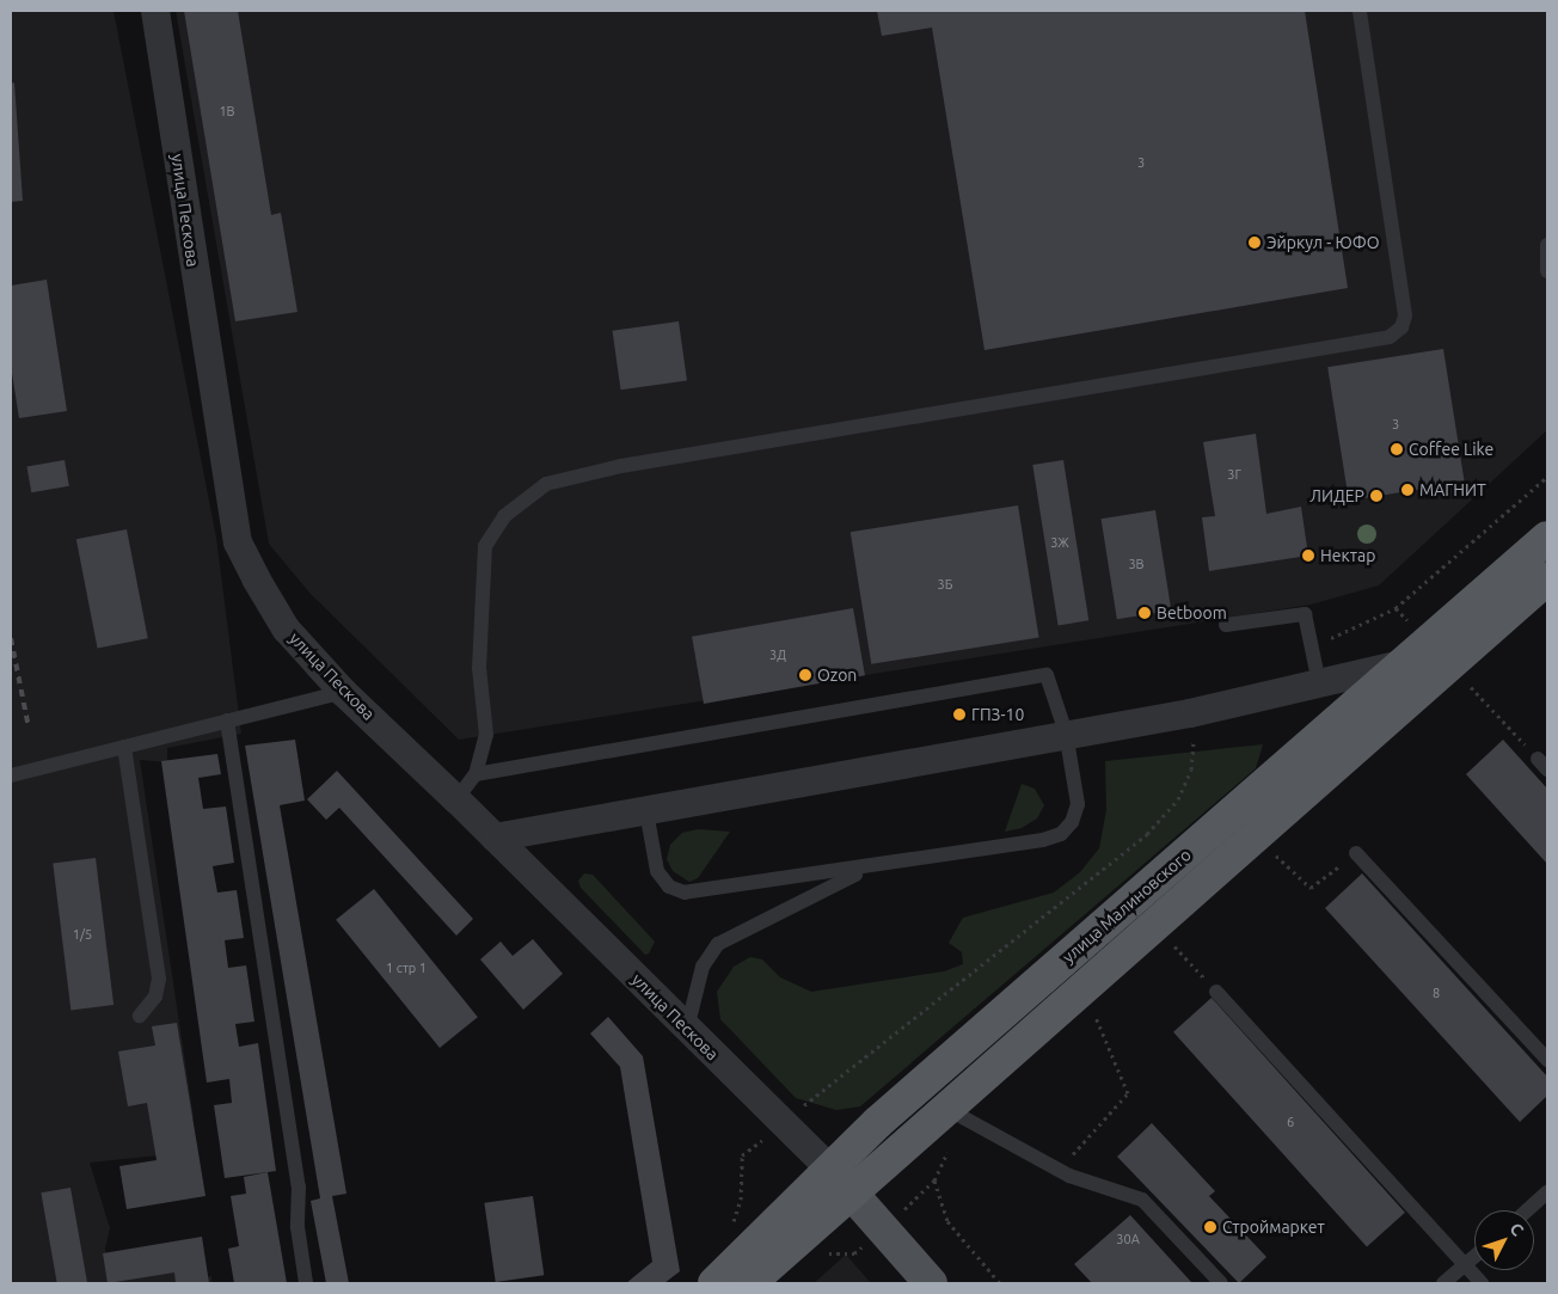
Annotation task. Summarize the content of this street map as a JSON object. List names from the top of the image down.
{
  "streets": {
    "highway": ["улица Малиновского"],
    "street": ["улица Пескова"]
  },
  "crossings": [
    ["улица Пескова", "улица Малиновского"]
  ],
  "places": [
    "Эйркул - ЮФО",
    "Coffee Like",
    "МАГНИТ",
    "ЛИДЕР",
    "Нектар",
    "Betboom",
    "Ozon",
    "ГПЗ-10",
    "Строймаркет"
  ],
  "house_numbers": [
    "1В",
    "3",
    "3",
    "3Г",
    "3Ж",
    "3В",
    "3Б",
    "3Д",
    "1/5",
    "1 стр 1",
    "8",
    "6",
    "30А"
  ],
  "north": "top right"
}
